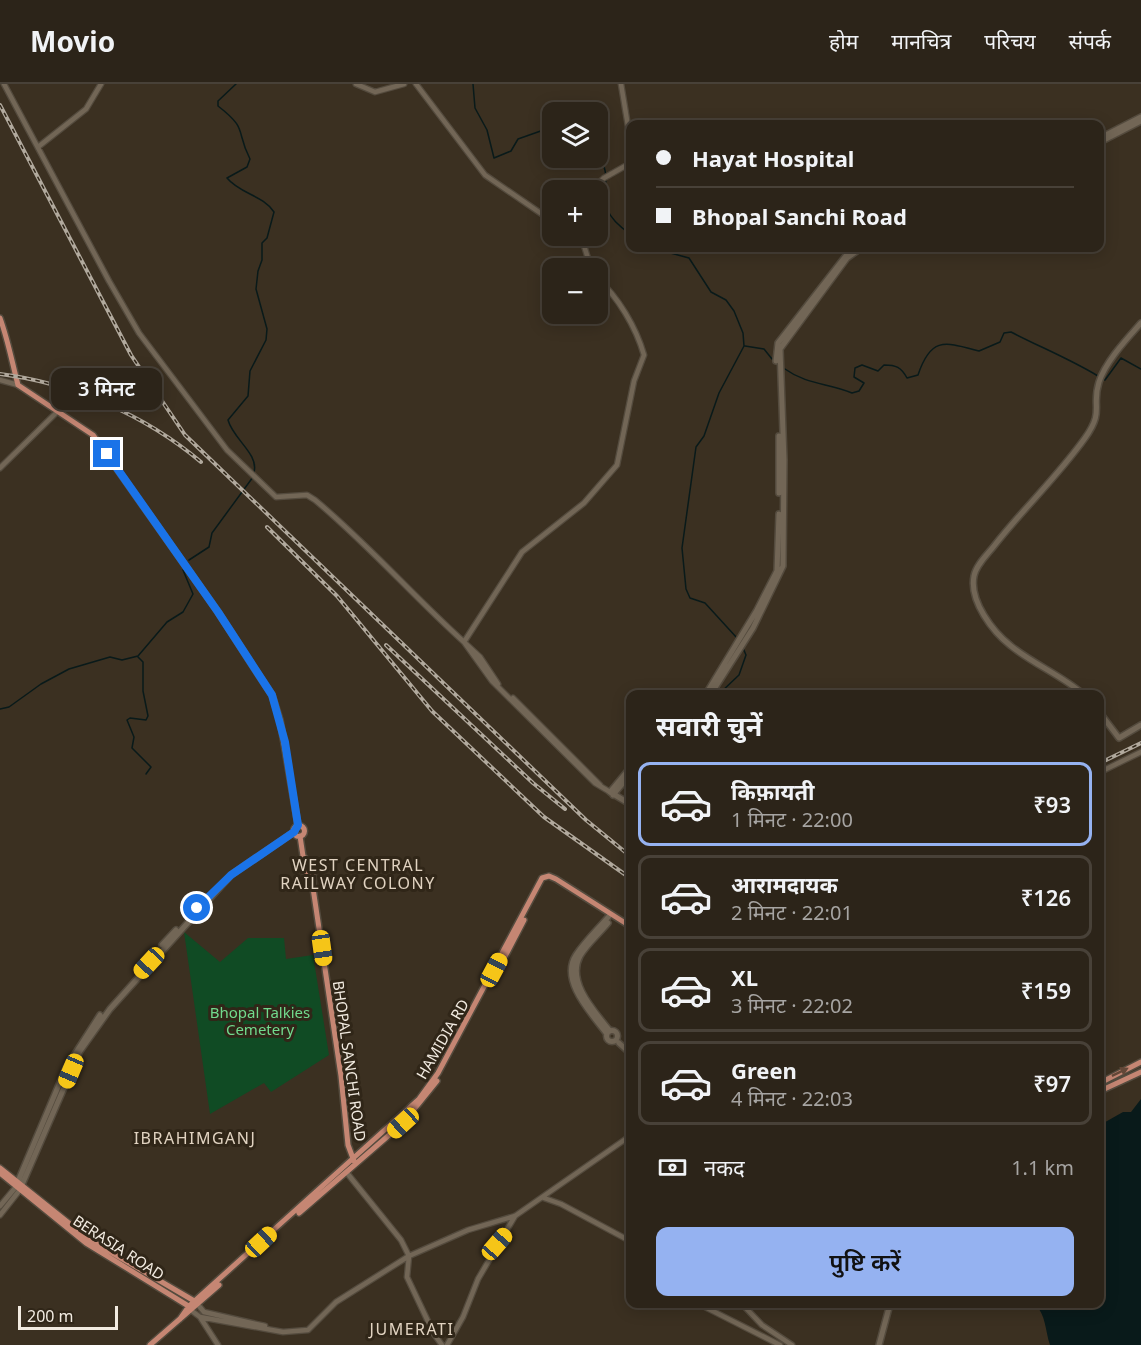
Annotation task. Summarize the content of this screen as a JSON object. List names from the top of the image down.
{
  "streets": {
    "main road": ["BHOPAL SANCHI ROAD", "BERASIA ROAD"]
  },
  "districts": ["WEST CENTRAL RAILWAY COLONY", "IBRAHIMGANJ", "JUMERATI"],
  "parks": ["Bhopal Talkies Cemetery"],
  "scale_bar": "200 m",
  "page": {
    "header": "Movio",
    "nav": [
      "होम",
      "मानचित्र",
      "परिचय",
      "संपर्क"
    ],
    "map_buttons": ["+", "−"],
    "banner": ["Hayat Hospital", "Bhopal Sanchi Road"],
    "bubble": "3 मिनट",
    "heading": "सवारी चुनें",
    "list": [
      {
        "name": "किफ़ायती",
        "note": "1 मिनट · 22:00",
        "value": "₹93"
      },
      {
        "name": "आरामदायक",
        "note": "2 मिनट · 22:01",
        "value": "₹126"
      },
      {
        "name": "XL",
        "note": "3 मिनट · 22:02",
        "value": "₹159"
      },
      {
        "name": "Green",
        "note": "4 मिनट · 22:03",
        "value": "₹97"
      }
    ],
    "pay": ["नकद", "1.1 km"],
    "buttons": "पुष्टि करें",
    "scale": "200 m"
  }
}
